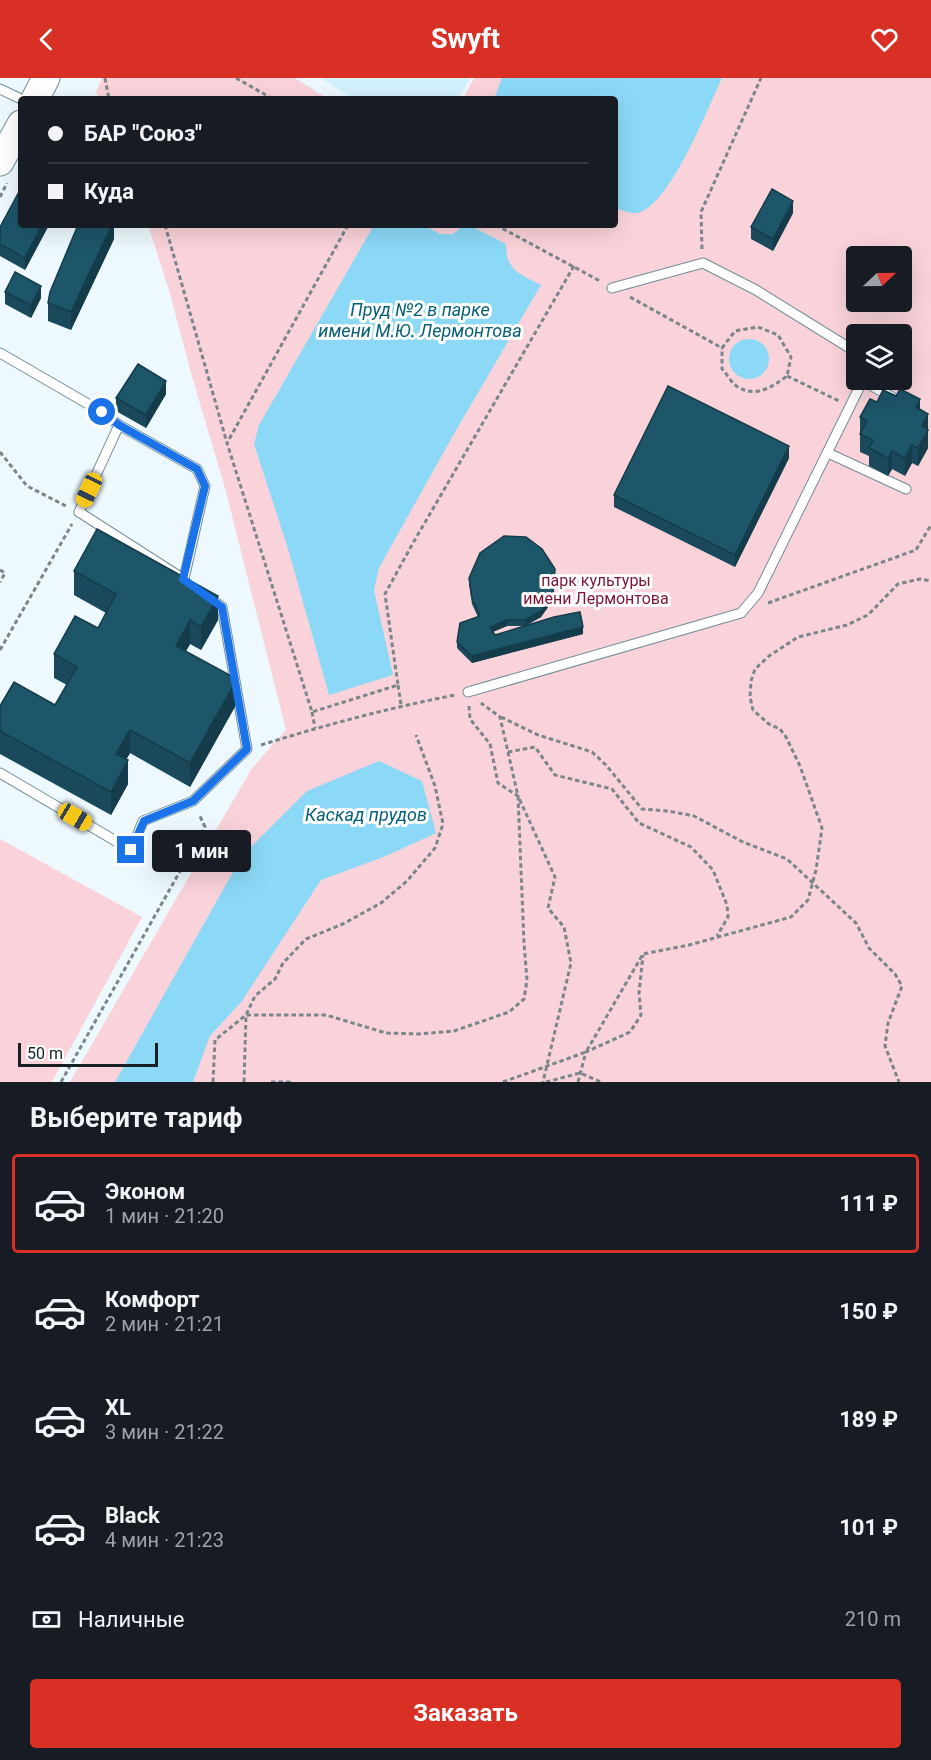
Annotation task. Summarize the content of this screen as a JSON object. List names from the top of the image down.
{
  "water": ["Пруд №2 в парке имени М.Ю. Лермонтова", "Каскад прудов"],
  "parks": ["парк культуры имени Лермонтова"],
  "scale_bar": "50 m",
  "north": "right",
  "page": {
    "header": "Swyft",
    "banner": ["БАР \"Союз\"", "Куда"],
    "bubble": "1 мин",
    "scale": "50 m",
    "heading": "Выберите тариф",
    "list": [
      {
        "name": "Эконом",
        "note": "1 мин · 21:20",
        "value": "111 ₽"
      },
      {
        "name": "Комфорт",
        "note": "2 мин · 21:21",
        "value": "150 ₽"
      },
      {
        "name": "XL",
        "note": "3 мин · 21:22",
        "value": "189 ₽"
      },
      {
        "name": "Black",
        "note": "4 мин · 21:23",
        "value": "101 ₽"
      }
    ],
    "pay": ["Наличные", "210 m"],
    "buttons": "Заказать"
  }
}
